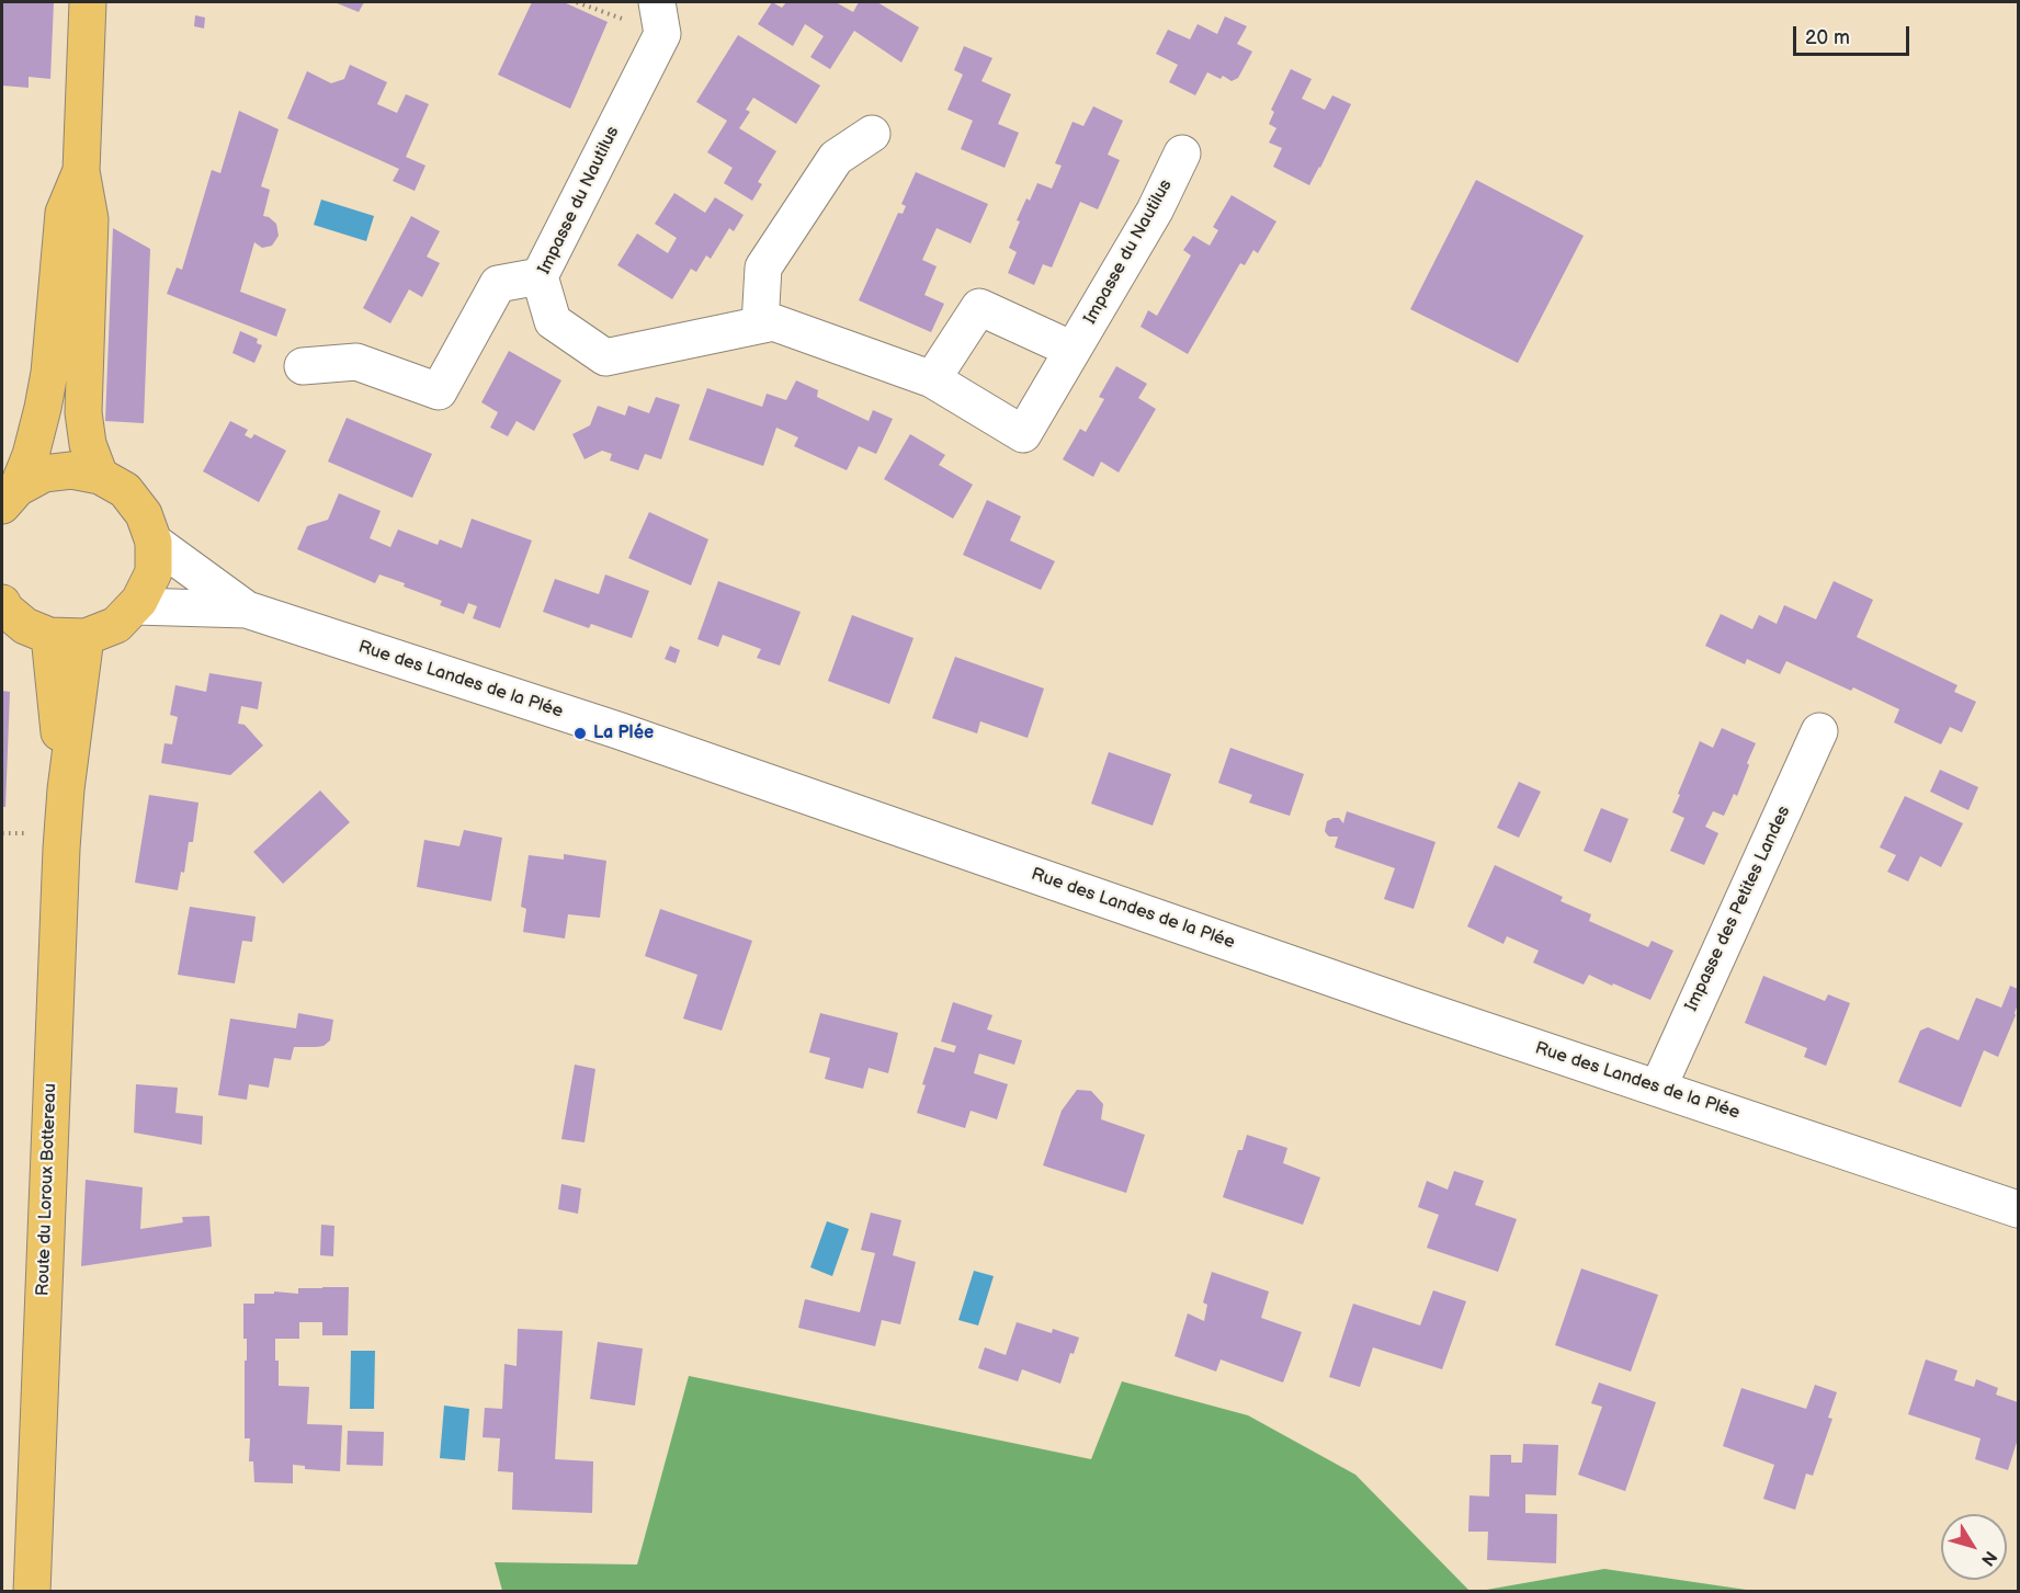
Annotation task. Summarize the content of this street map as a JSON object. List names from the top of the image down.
{
  "streets": {
    "main road": ["Route du Loroux Bottereau"],
    "street": ["Impasse du Nautilus", "Rue des Landes de la Plée", "Impasse des Petites Landes"]
  },
  "crossings": [
    ["Rue des Landes de la Plée", "Impasse des Petites Landes"]
  ],
  "places": ["La Plée"],
  "scale_bar": "20 m",
  "north": "bottom right"
}
